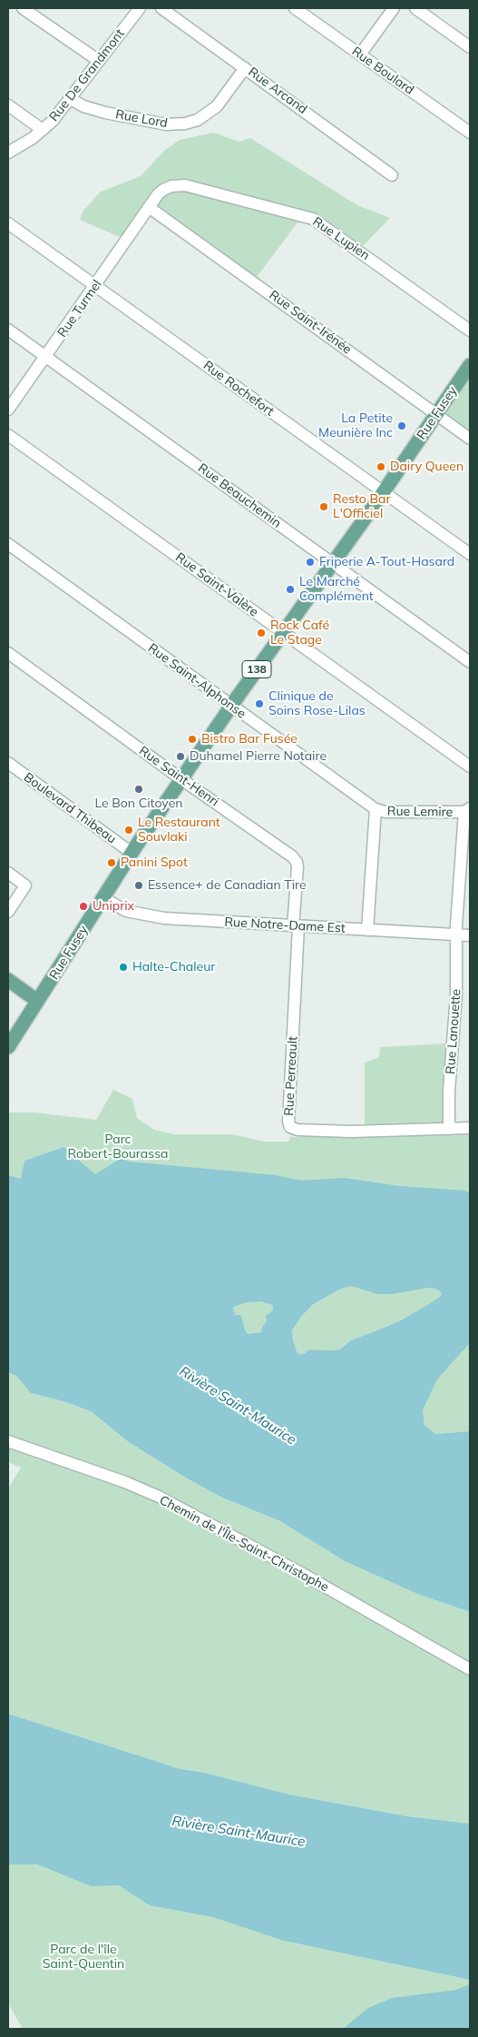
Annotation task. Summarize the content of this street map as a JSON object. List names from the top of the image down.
{
  "streets": {
    "main road": ["Rue Fusey", "138"],
    "street": [
      "Rue Boulard",
      "Rue De Grandmont",
      "Rue Arcand",
      "Rue Lord",
      "Rue Lupien",
      "Rue Turmel",
      "Rue Saint-Irénée",
      "Rue Rochefort",
      "Rue Beauchemin",
      "Rue Saint-Valère",
      "Rue Saint-Alphonse",
      "Rue Saint-Henri",
      "Boulevard Thibeau",
      "Rue Lemire",
      "Rue Notre-Dame Est",
      "Rue Lanouette",
      "Rue Perreault",
      "Chemin de l'Île-Saint-Christophe"
    ]
  },
  "crossings": [
    ["Rue De Grandmont", "Rue Lord"],
    ["Rue Arcand", "Rue Lord"],
    ["Rue Lupien", "Rue Turmel"],
    ["Rue Lupien", "Rue Saint-Irénée"],
    ["Rue Turmel", "Rue Saint-Irénée"],
    ["Rue Turmel", "Rue Rochefort"],
    ["Rue Turmel", "Rue Beauchemin"],
    ["Rue Saint-Irénée", "Rue Fusey"],
    ["Rue Rochefort", "Rue Fusey"],
    ["Rue Fusey", "Rue Beauchemin"],
    ["Rue Fusey", "Rue Saint-Valère"],
    ["Rue Fusey", "Rue Saint-Alphonse"],
    ["Rue Fusey", "Rue Saint-Henri"],
    ["Rue Fusey", "Boulevard Thibeau"],
    ["Rue Fusey", "Rue Notre-Dame Est"],
    ["Rue Saint-Alphonse", "Rue Lemire"],
    ["Rue Saint-Henri", "Rue Notre-Dame Est"],
    ["Rue Saint-Henri", "Rue Perreault"],
    ["Rue Lemire", "Rue Lanouette"],
    ["Rue Notre-Dame Est", "Rue Lanouette"],
    ["Rue Notre-Dame Est", "Rue Perreault"],
    ["Rue Lanouette", "Rue Perreault"]
  ],
  "water": ["Rivière Saint-Maurice"],
  "parks": ["Parc Robert-Bourassa", "Parc de l'île Saint-Quentin"],
  "places": [
    "La Petite Meunière Inc",
    "Dairy Queen",
    "Resto Bar L'Officiel",
    "Friperie A-Tout-Hasard",
    "Le Marché Complément",
    "Rock Café Le Stage",
    "Clinique de Soins Rose-Lilas",
    "Bistro Bar Fusée",
    "Duhamel Pierre Notaire",
    "Le Bon Citoyen",
    "Le Restaurant Souvlaki",
    "Panini Spot",
    "Essence+ de Canadian Tire",
    "Uniprix",
    "Halte-Chaleur"
  ]
}
